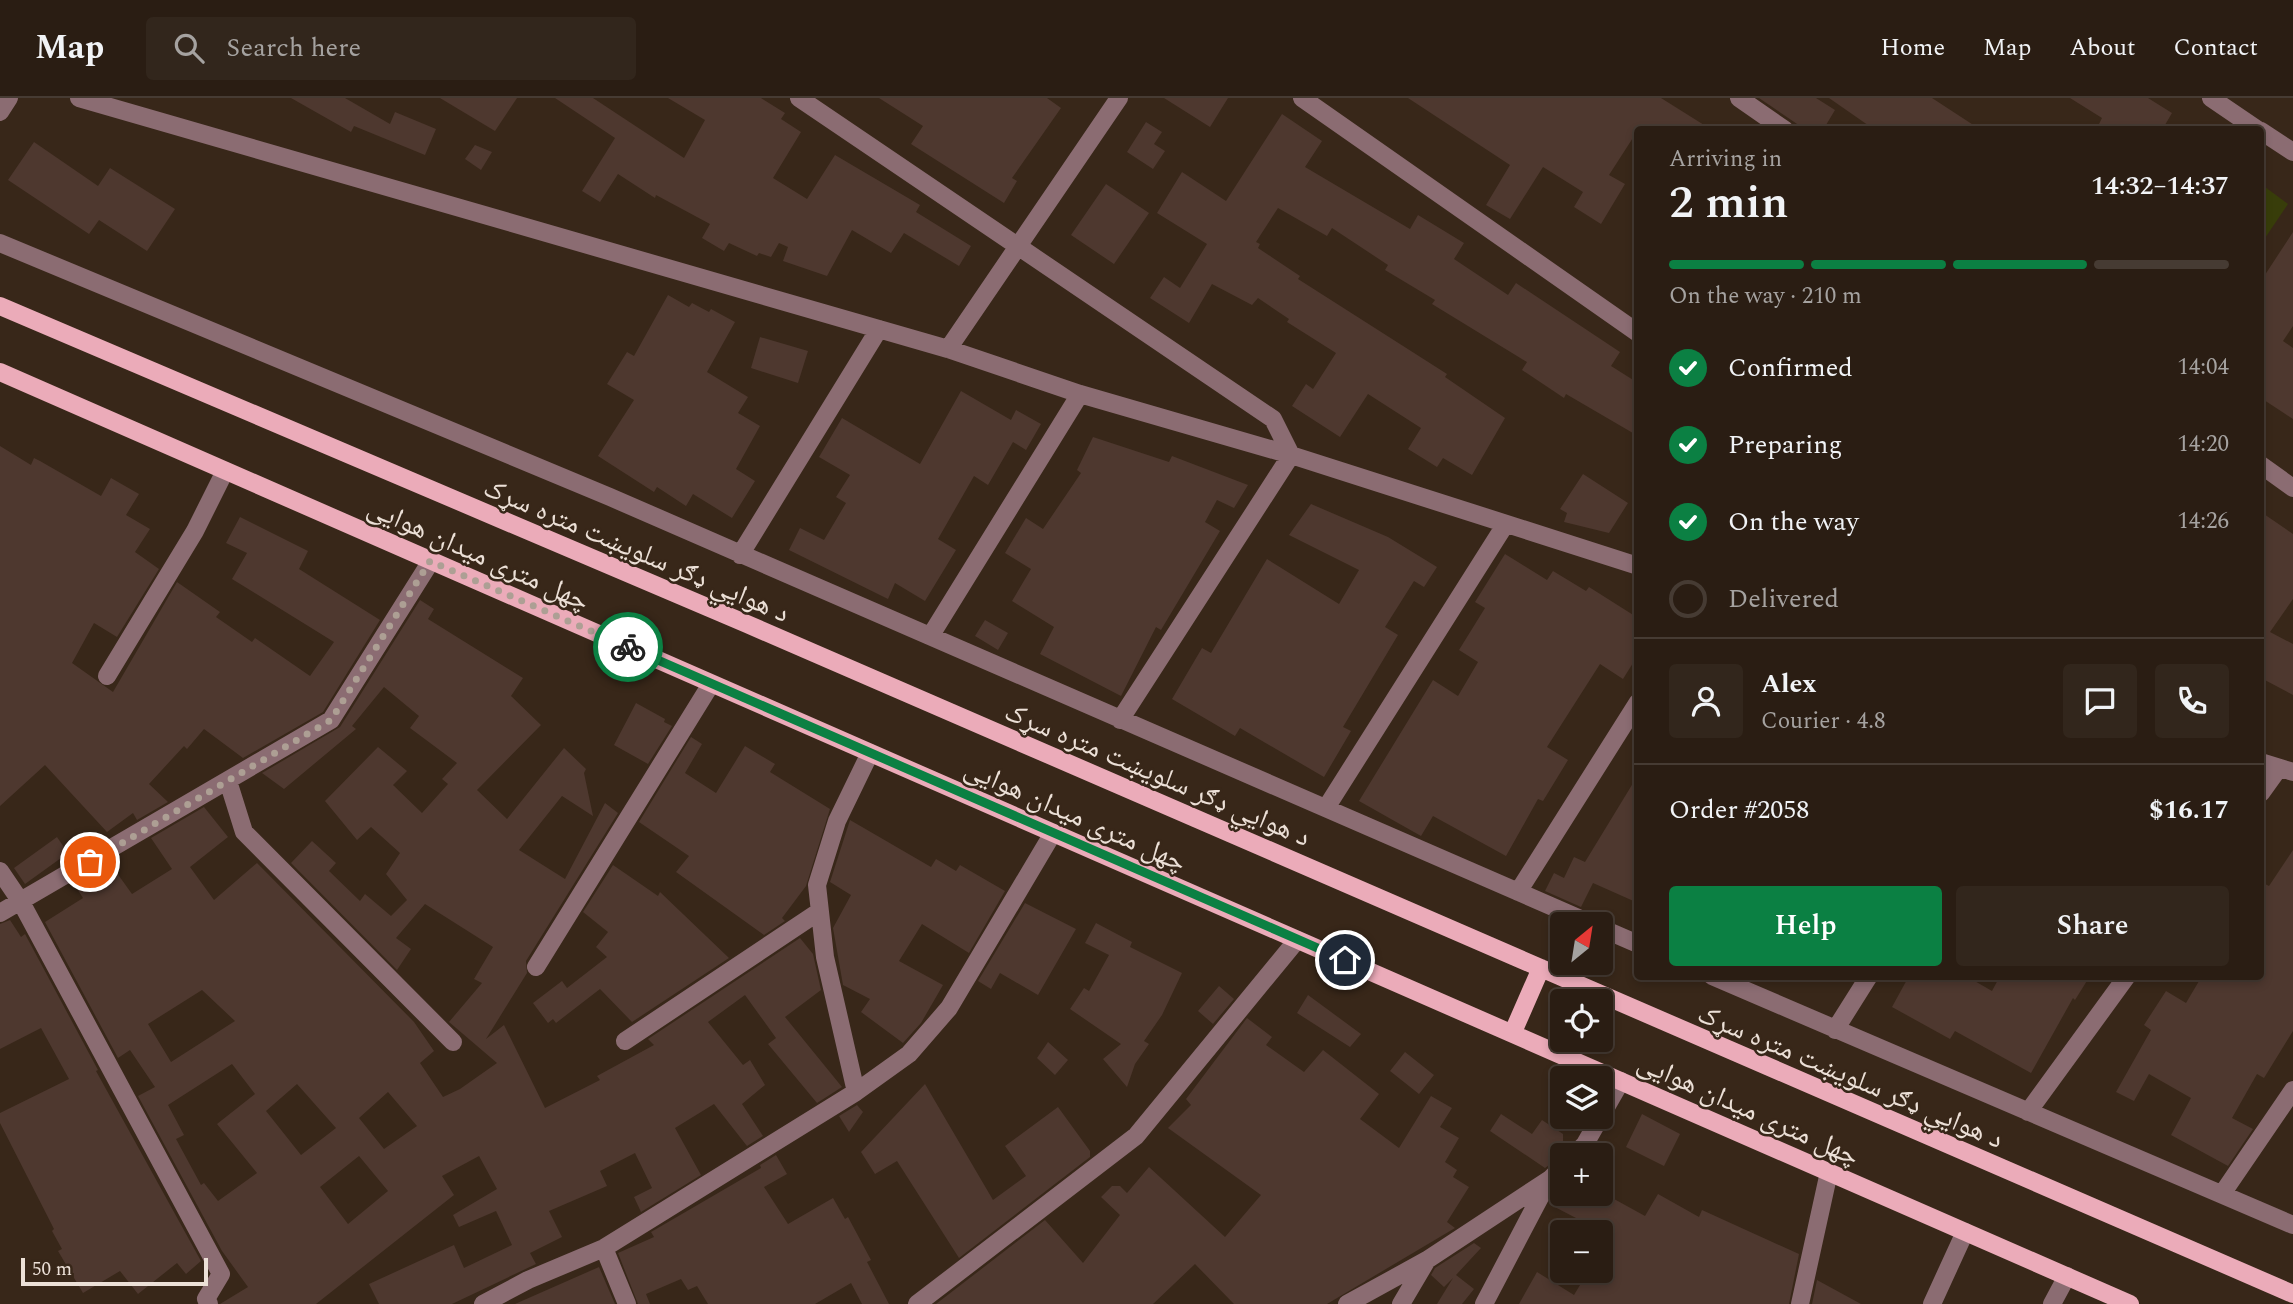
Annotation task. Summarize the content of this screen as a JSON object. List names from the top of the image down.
{
  "streets": {
    "main road": ["د هوايي ډګر سلویښت متره سړک", "چهل متری میدان هوایی"]
  },
  "scale_bar": "50 m",
  "north": "top right",
  "page": {
    "header": "Map",
    "search": "Search here",
    "nav": [
      "Home",
      "Map",
      "About",
      "Contact"
    ],
    "heading": ["2 min", "Arriving in", "14:32–14:37"],
    "panel": [
      "Alex",
      "Courier · 4.8",
      "Order #2058",
      "$16.17"
    ],
    "bar": "On the way · 210 m",
    "list": [
      ["Confirmed", "14:04"],
      ["Preparing", "14:20"],
      ["On the way", "14:26"],
      "Delivered"
    ],
    "buttons": ["Help", "Share"],
    "map_buttons": ["+", "−"],
    "scale": "50 m"
  }
}
